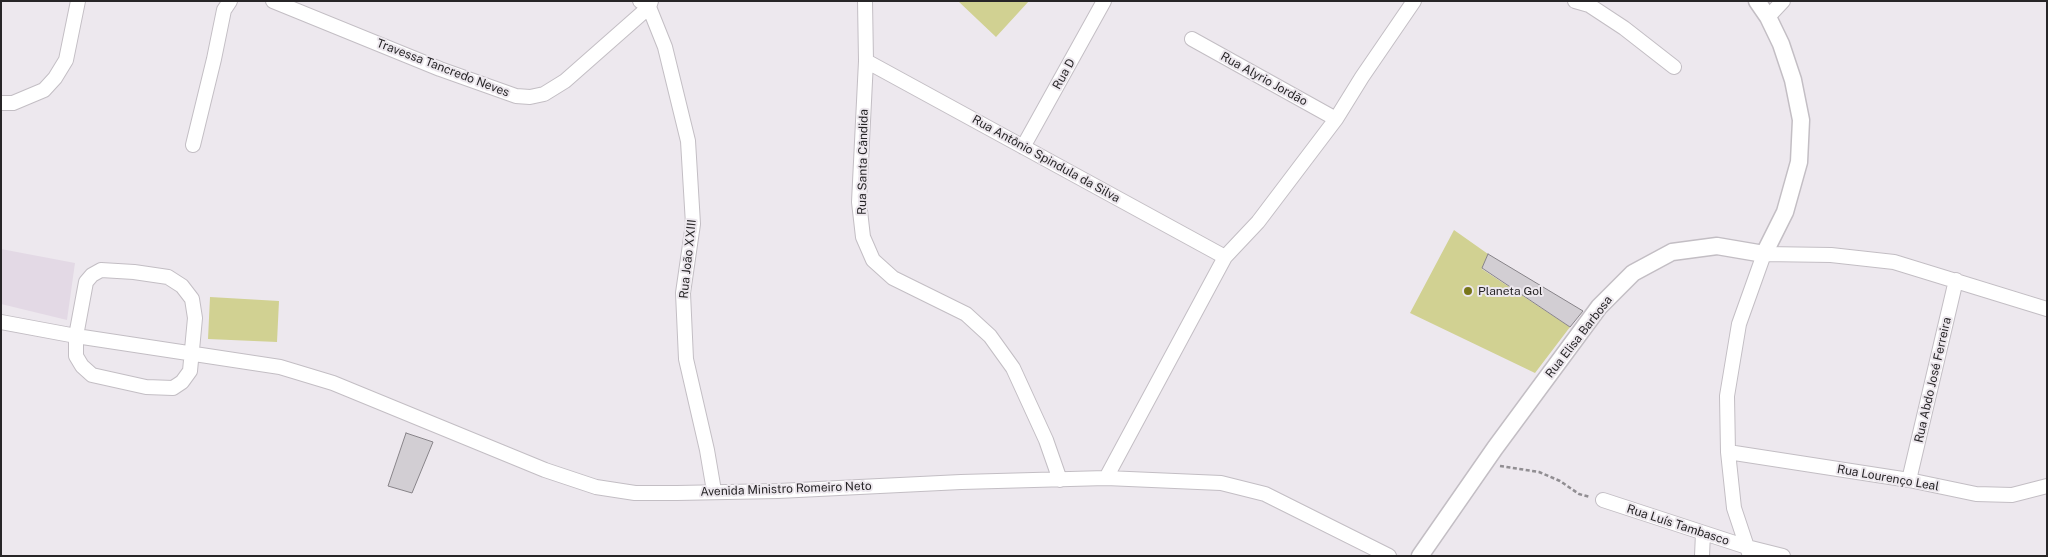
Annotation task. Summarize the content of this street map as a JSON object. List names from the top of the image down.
{
  "streets": {
    "street": [
      "Travessa Tancredo Neves",
      "Rua D",
      "Rua Alyrio Jordão",
      "Rua Antônio Spindula da Silva",
      "Rua Santa Cândida",
      "Rua João XXIII",
      "Rua Elisa Barbosa",
      "Rua Abdo José Ferreira",
      "Rua Lourenço Leal",
      "Avenida Ministro Romeiro Neto",
      "Rua Luís Tambasco"
    ]
  },
  "crossings": [
    ["Travessa Tancredo Neves", "Rua João XXIII"],
    ["Rua D", "Rua Antônio Spindula da Silva"],
    ["Rua Antônio Spindula da Silva", "Rua Santa Cândida"],
    ["Rua Santa Cândida", "Avenida Ministro Romeiro Neto"],
    ["Rua João XXIII", "Avenida Ministro Romeiro Neto"],
    ["Rua Elisa Barbosa", "Rua Abdo José Ferreira"],
    ["Rua Abdo José Ferreira", "Rua Lourenço Leal"]
  ],
  "places": ["Planeta Gol"]
}
